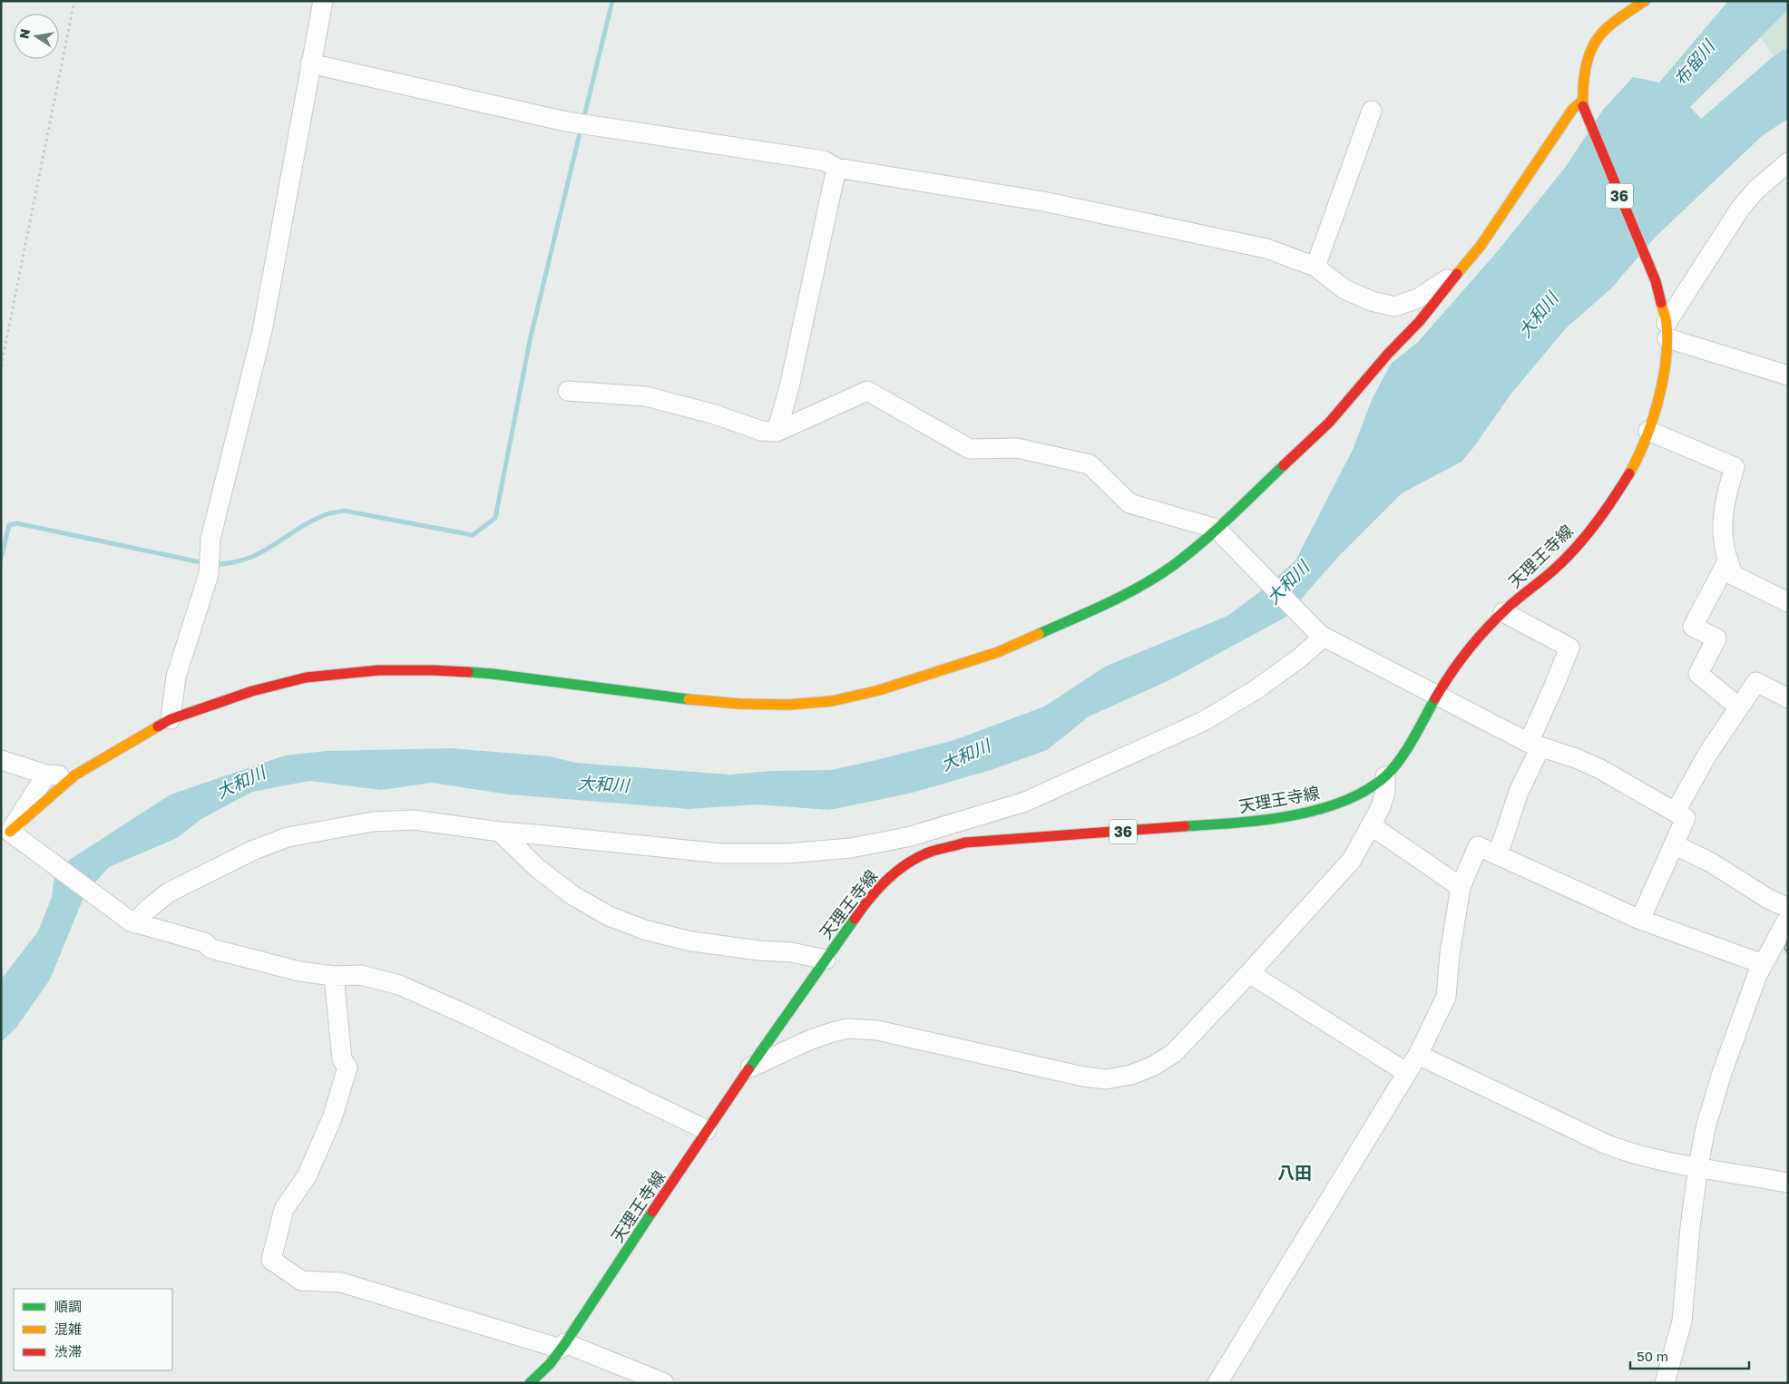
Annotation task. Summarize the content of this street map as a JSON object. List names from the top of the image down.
{
  "streets": {
    "main road": ["36", "天理王寺線"]
  },
  "districts": ["八田"],
  "water": ["布留川", "大和川"],
  "legend": ["順調", "混雑", "渋滞"],
  "scale_bar": "50 m",
  "north": "left"
}
